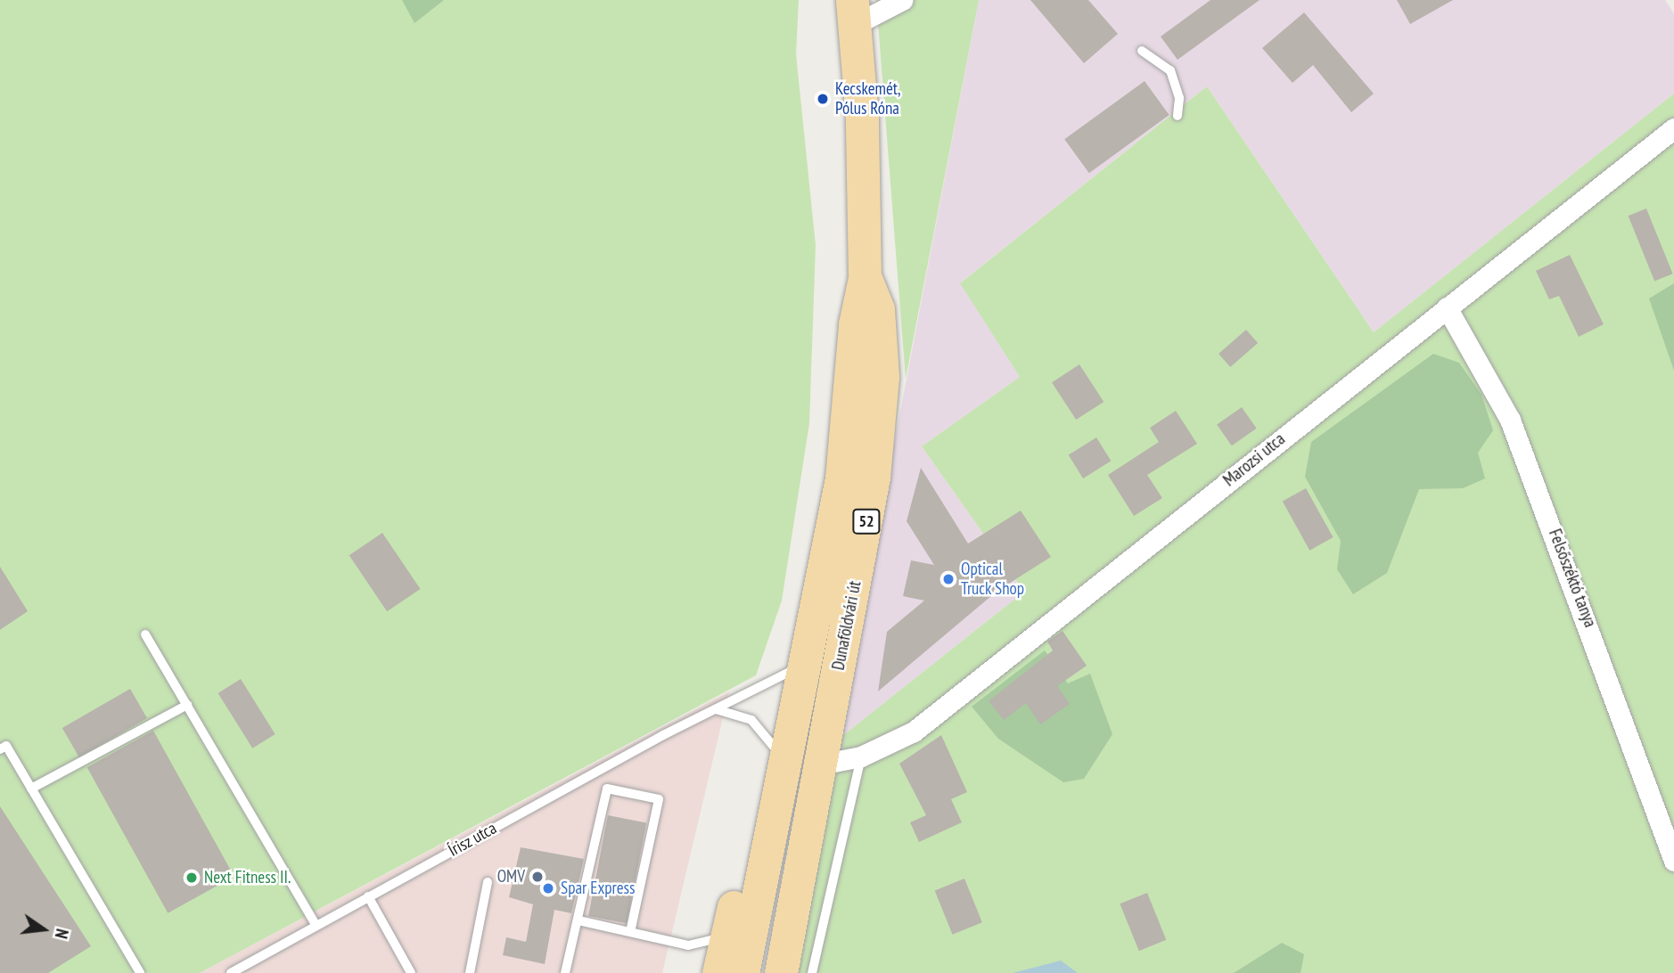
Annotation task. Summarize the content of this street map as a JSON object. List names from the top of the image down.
{
  "streets": {
    "main road": ["52", "Dunaföldvári út"],
    "street": ["Marozsi utca", "Felsőszéktó tanya"],
    "lane": ["Írisz utca"]
  },
  "crossings": [
    ["Marozsi utca", "Felsőszéktó tanya"],
    ["Marozsi utca", "Dunaföldvári út"],
    ["Dunaföldvári út", "Írisz utca"]
  ],
  "places": [
    "Kecskemét, Pólus Róna",
    "Optical Truck Shop",
    "OMV",
    "Next Fitness II.",
    "Spar Express"
  ],
  "north": "right"
}
